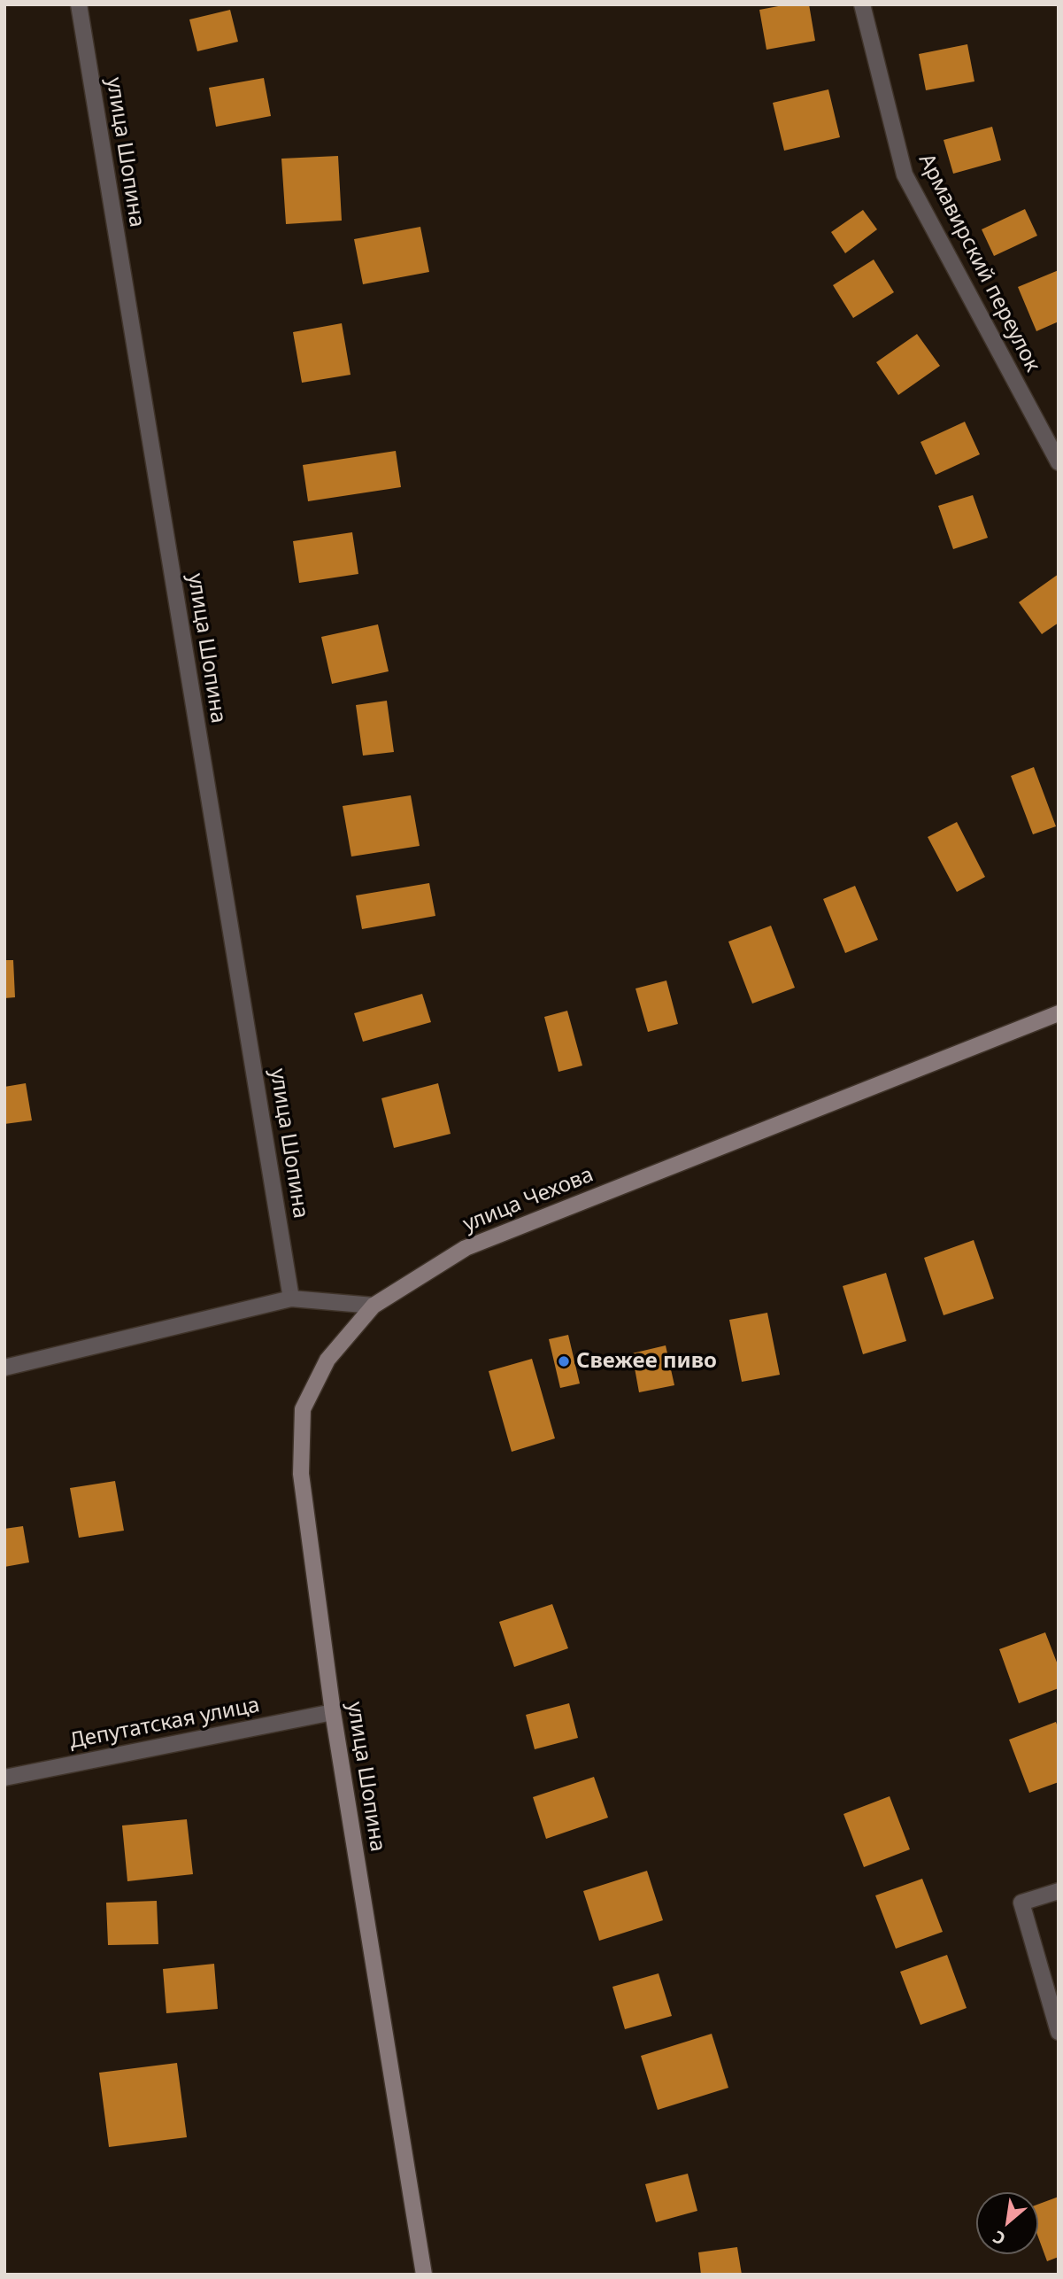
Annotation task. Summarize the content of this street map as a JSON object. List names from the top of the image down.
{
  "streets": {
    "main road": ["улица Шопина", "улица Чехова"],
    "street": ["Армавирский переулок", "Депутатская улица"]
  },
  "crossings": [
    ["улица Шопина", "улица Чехова"],
    ["улица Шопина", "Депутатская улица"]
  ],
  "places": ["Свежее пиво"],
  "north": "bottom left"
}
